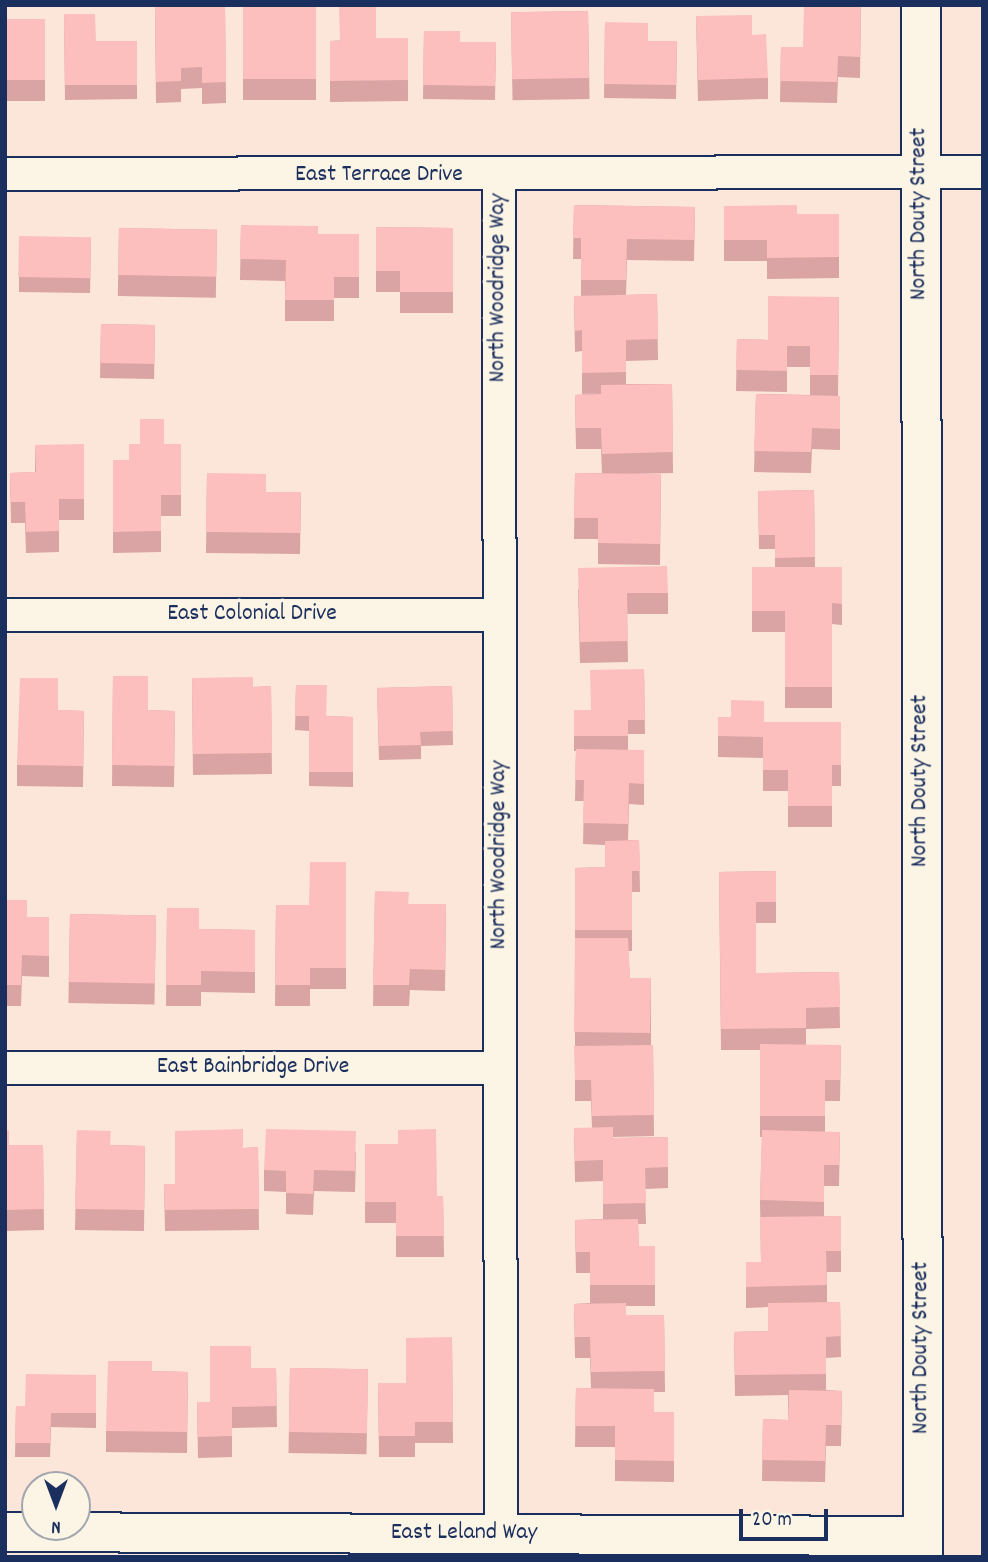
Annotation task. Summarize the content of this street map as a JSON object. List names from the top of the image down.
{
  "streets": {
    "street": [
      "East Terrace Drive",
      "North Douty Street",
      "North Woodridge Way",
      "East Colonial Drive",
      "East Bainbridge Drive",
      "East Leland Way"
    ]
  },
  "crossings": [
    ["East Terrace Drive", "North Douty Street"],
    ["East Terrace Drive", "North Woodridge Way"],
    ["North Douty Street", "East Leland Way"],
    ["North Woodridge Way", "East Colonial Drive"],
    ["North Woodridge Way", "East Bainbridge Drive"],
    ["North Woodridge Way", "East Leland Way"]
  ],
  "scale_bar": "20 m",
  "north": "bottom"
}
